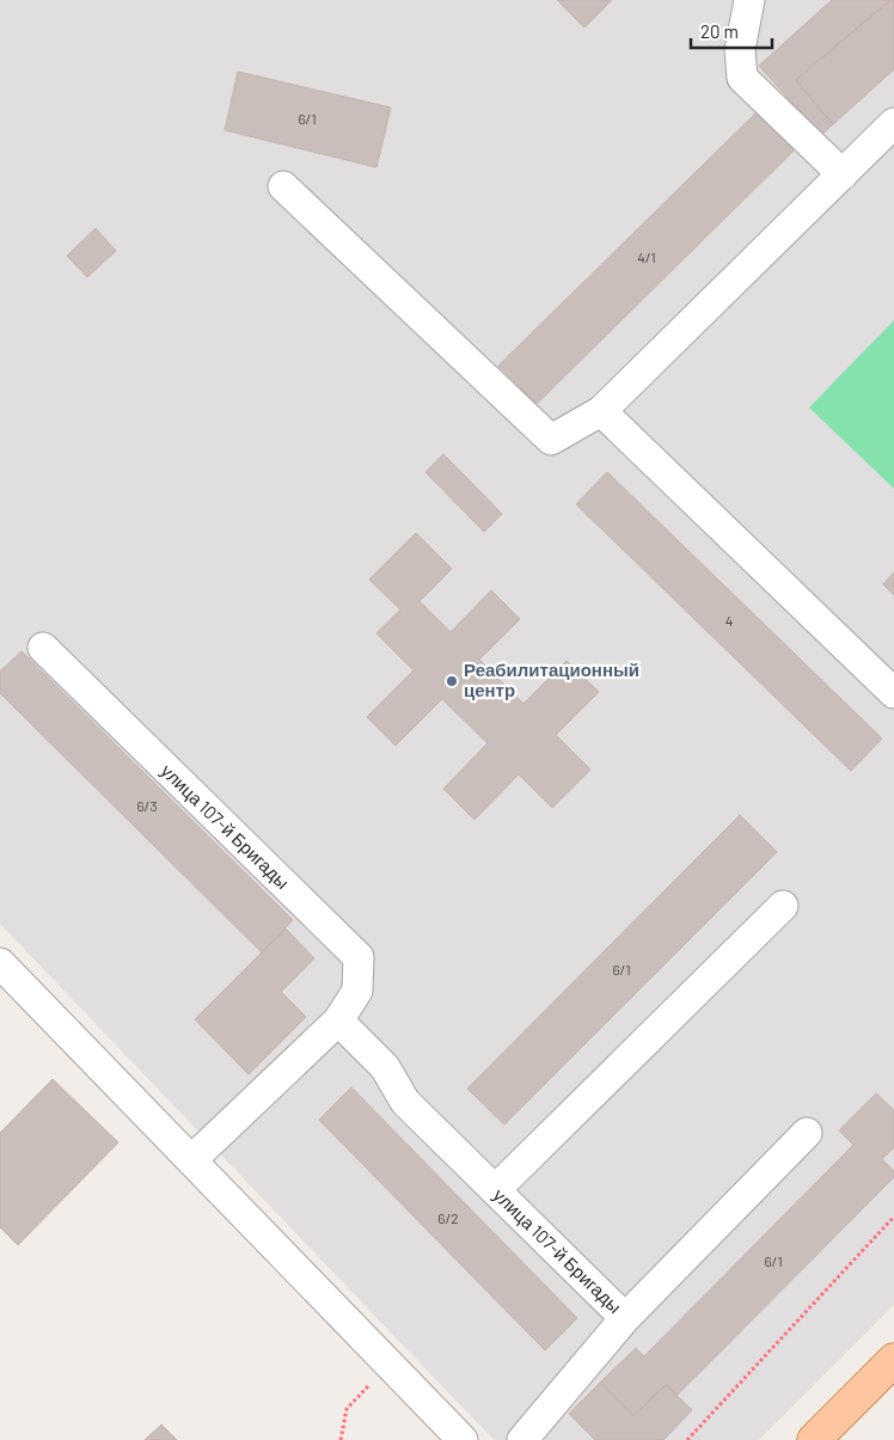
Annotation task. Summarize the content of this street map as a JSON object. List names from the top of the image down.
{
  "streets": {
    "street": ["улица 107-й Бригады"]
  },
  "places": ["Реабилитационный центр"],
  "house_numbers": [
    "6/1",
    "4/1",
    "4",
    "6/3",
    "6/1",
    "6/2",
    "6/1"
  ],
  "scale_bar": "20 m"
}
